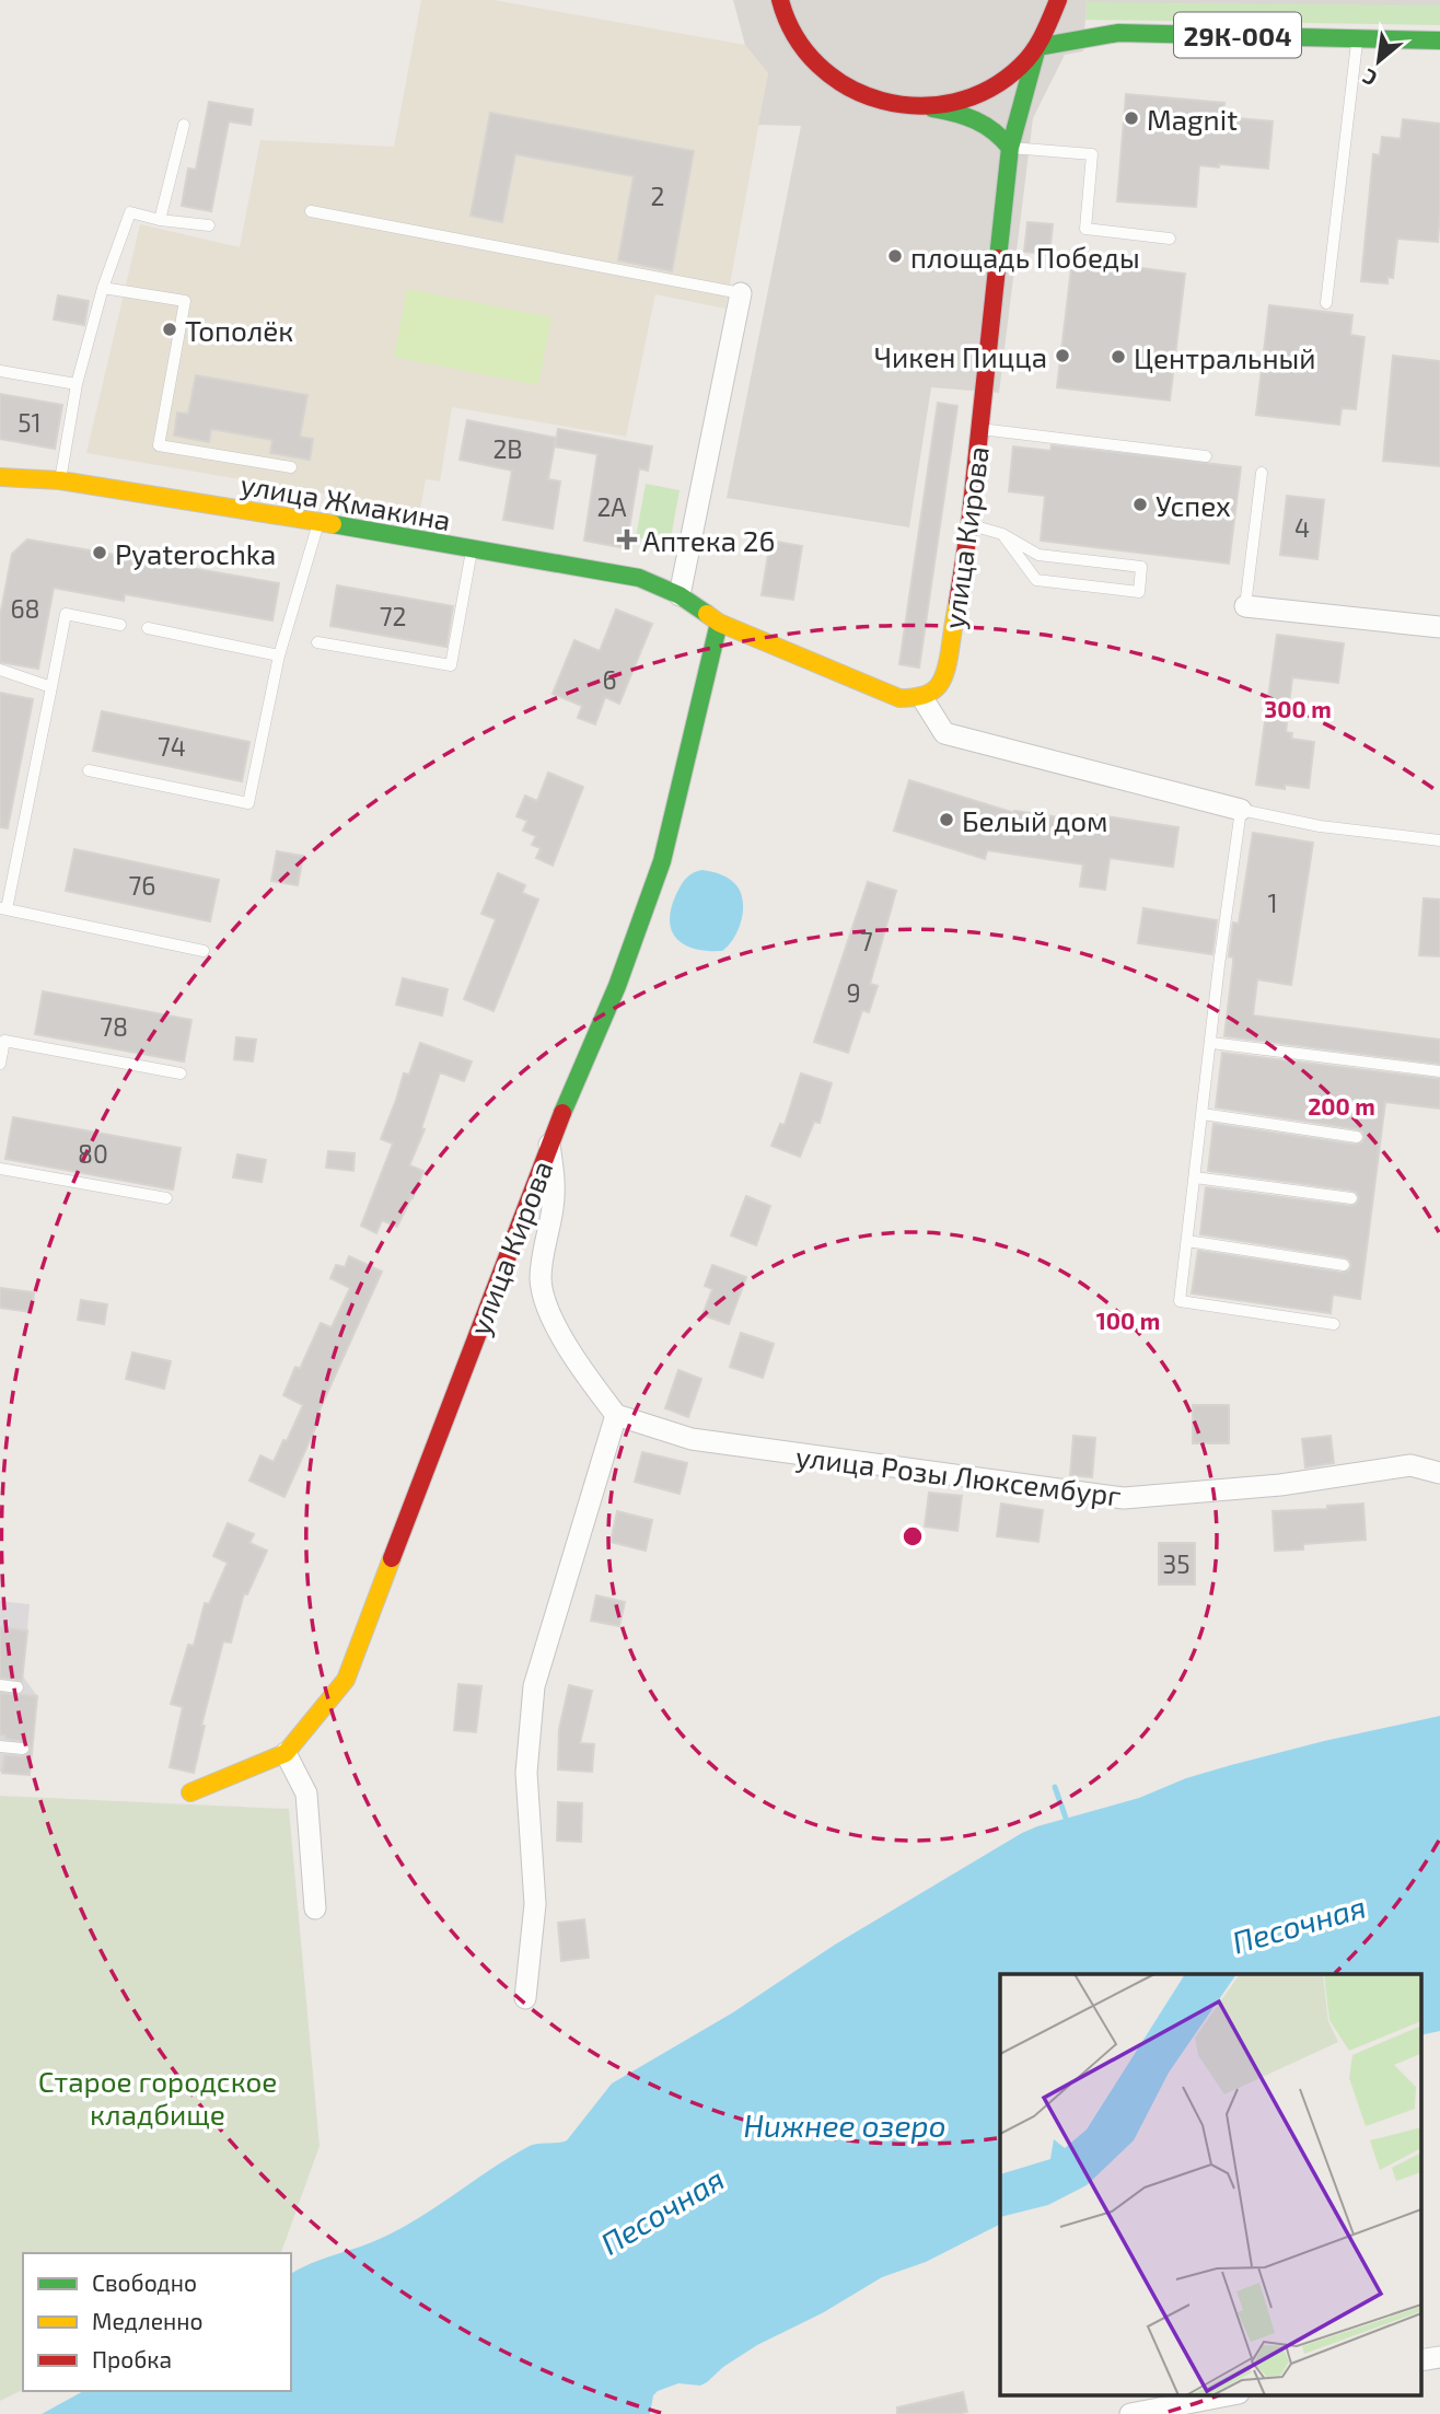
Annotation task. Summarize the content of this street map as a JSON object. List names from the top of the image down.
{
  "streets": {
    "street": [
      "29К-004",
      "улица Жмакина",
      "улица Кирова",
      "улица Розы Люксембург"
    ]
  },
  "crossings": [
    ["29К-004", "улица Кирова"]
  ],
  "water": ["Песочная", "Нижнее озеро"],
  "parks": ["Старое городское кладбище"],
  "places": {
    "other": [
      "Magnit",
      "площадь Победы",
      "Тополёк",
      "Чикен Пицца",
      "Центральный",
      "Успех",
      "Pyaterochka",
      "Белый дом"
    ],
    "health": ["Аптека 26"]
  },
  "house_numbers": [
    "2",
    "51",
    "2В",
    "2А",
    "4",
    "68",
    "72",
    "6",
    "74",
    "76",
    "1",
    "7",
    "9",
    "78",
    "80",
    "35"
  ],
  "legend": ["Свободно", "Медленно", "Пробка"],
  "north": "bottom left",
  "rings": ["300 m", "200 m", "100 m"]
}
